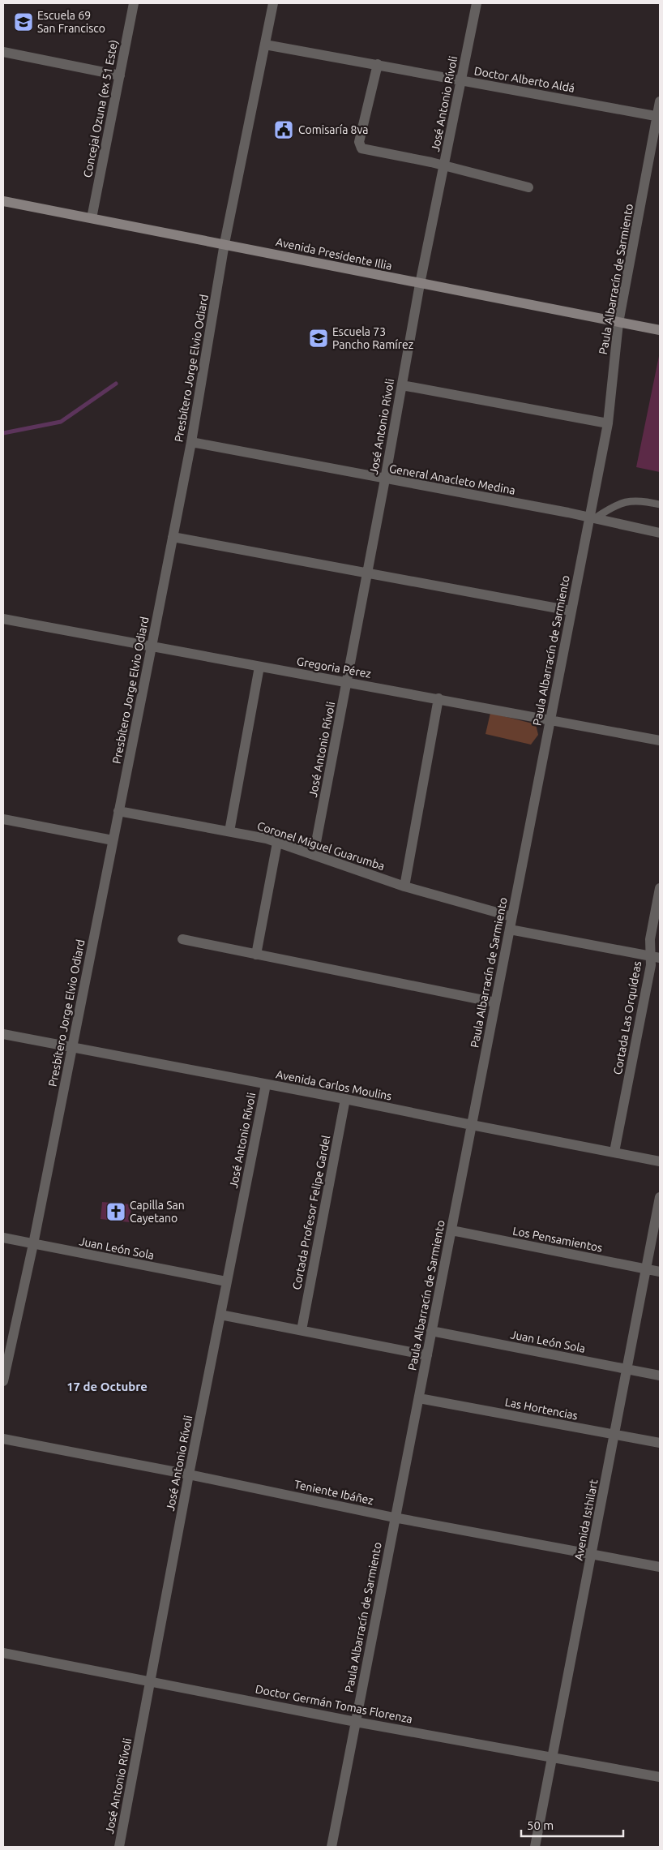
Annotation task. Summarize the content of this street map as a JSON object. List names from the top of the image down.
{
  "streets": {
    "main road": ["Avenida Presidente Illia"],
    "street": [
      "Doctor Alberto Aldá",
      "José Antonio Rívoli",
      "Concejal Ozuna (ex 51 Este)",
      "Paula Albarracín de Sarmiento",
      "Presbítero Jorge Elvio Odiard",
      "General Anacleto Medina",
      "Gregoria Pérez",
      "Coronel Miguel Guarumba",
      "Cortada Las Orquídeas",
      "Avenida Carlos Moulins",
      "Cortada Profesor Felipe Gardel",
      "Los Pensamientos",
      "Juan León Sola",
      "Las Hortencias",
      "Teniente Ibáñez",
      "Avenida Isthilart",
      "Doctor Germán Tomas Florenza"
    ]
  },
  "crossings": [
    ["Doctor Alberto Aldá", "José Antonio Rívoli"],
    ["Doctor Alberto Aldá", "Paula Albarracín de Sarmiento"],
    ["Doctor Alberto Aldá", "Presbítero Jorge Elvio Odiard"],
    ["José Antonio Rívoli", "Avenida Presidente Illia"],
    ["José Antonio Rívoli", "General Anacleto Medina"],
    ["José Antonio Rívoli", "Gregoria Pérez"],
    ["José Antonio Rívoli", "Coronel Miguel Guarumba"],
    ["José Antonio Rívoli", "Avenida Carlos Moulins"],
    ["José Antonio Rívoli", "Juan León Sola"],
    ["José Antonio Rívoli", "Teniente Ibáñez"],
    ["José Antonio Rívoli", "Doctor Germán Tomas Florenza"],
    ["Concejal Ozuna (ex 51 Este)", "Avenida Presidente Illia"],
    ["Avenida Presidente Illia", "Paula Albarracín de Sarmiento"],
    ["Avenida Presidente Illia", "Presbítero Jorge Elvio Odiard"],
    ["Paula Albarracín de Sarmiento", "General Anacleto Medina"],
    ["Paula Albarracín de Sarmiento", "Gregoria Pérez"],
    ["Paula Albarracín de Sarmiento", "Coronel Miguel Guarumba"],
    ["Paula Albarracín de Sarmiento", "Avenida Carlos Moulins"],
    ["Paula Albarracín de Sarmiento", "Los Pensamientos"],
    ["Paula Albarracín de Sarmiento", "Juan León Sola"],
    ["Paula Albarracín de Sarmiento", "Las Hortencias"],
    ["Paula Albarracín de Sarmiento", "Teniente Ibáñez"],
    ["Paula Albarracín de Sarmiento", "Doctor Germán Tomas Florenza"],
    ["Presbítero Jorge Elvio Odiard", "General Anacleto Medina"],
    ["Presbítero Jorge Elvio Odiard", "Gregoria Pérez"],
    ["Presbítero Jorge Elvio Odiard", "Coronel Miguel Guarumba"],
    ["Presbítero Jorge Elvio Odiard", "Avenida Carlos Moulins"],
    ["Presbítero Jorge Elvio Odiard", "Juan León Sola"],
    ["Cortada Las Orquídeas", "Avenida Carlos Moulins"],
    ["Avenida Carlos Moulins", "Cortada Profesor Felipe Gardel"],
    ["Los Pensamientos", "Avenida Isthilart"],
    ["Juan León Sola", "Avenida Isthilart"],
    ["Las Hortencias", "Avenida Isthilart"],
    ["Teniente Ibáñez", "Avenida Isthilart"],
    ["Avenida Isthilart", "Doctor Germán Tomas Florenza"]
  ],
  "districts": ["17 de Octubre"],
  "places": {
    "school or university": ["Escuela 69 San Francisco", "Escuela 73 Pancho Ramírez"],
    "public building": ["Comisaría 8va"],
    "church": ["Capilla San Cayetano"]
  },
  "scale_bar": "50 m"
}
